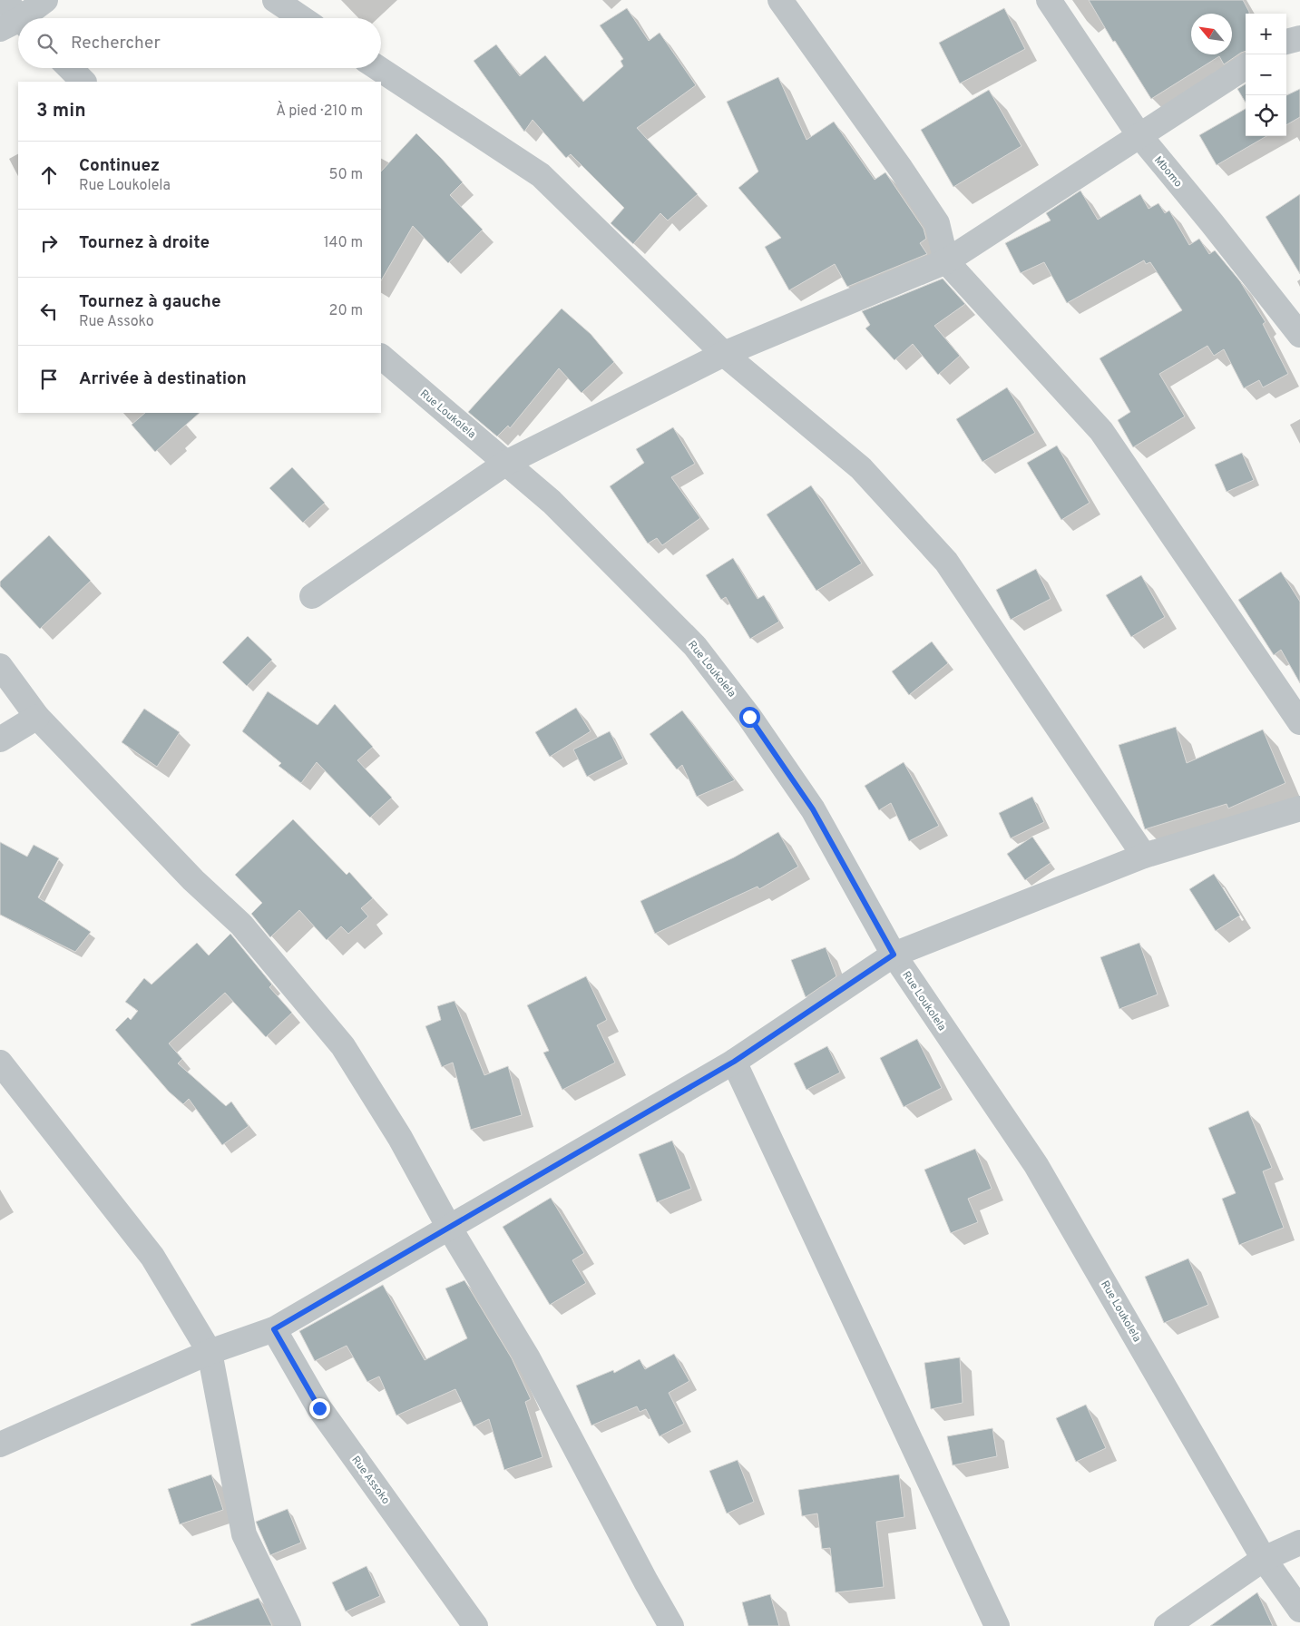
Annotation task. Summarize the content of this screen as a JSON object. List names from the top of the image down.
{
  "streets": {
    "street": ["Mbomo", "Rue Loukolela", "Rue Assoko"]
  },
  "north": "top left",
  "page": {
    "map_buttons": ["+", "−"],
    "search": "Rechercher",
    "heading": ["3 min", "À pied · 210 m"],
    "list": [
      ["Continuez", "Rue Loukolela", "50 m"],
      ["Tournez à droite", "140 m"],
      ["Tournez à gauche", "Rue Assoko", "20 m"],
      "Arrivée à destination"
    ]
  }
}
